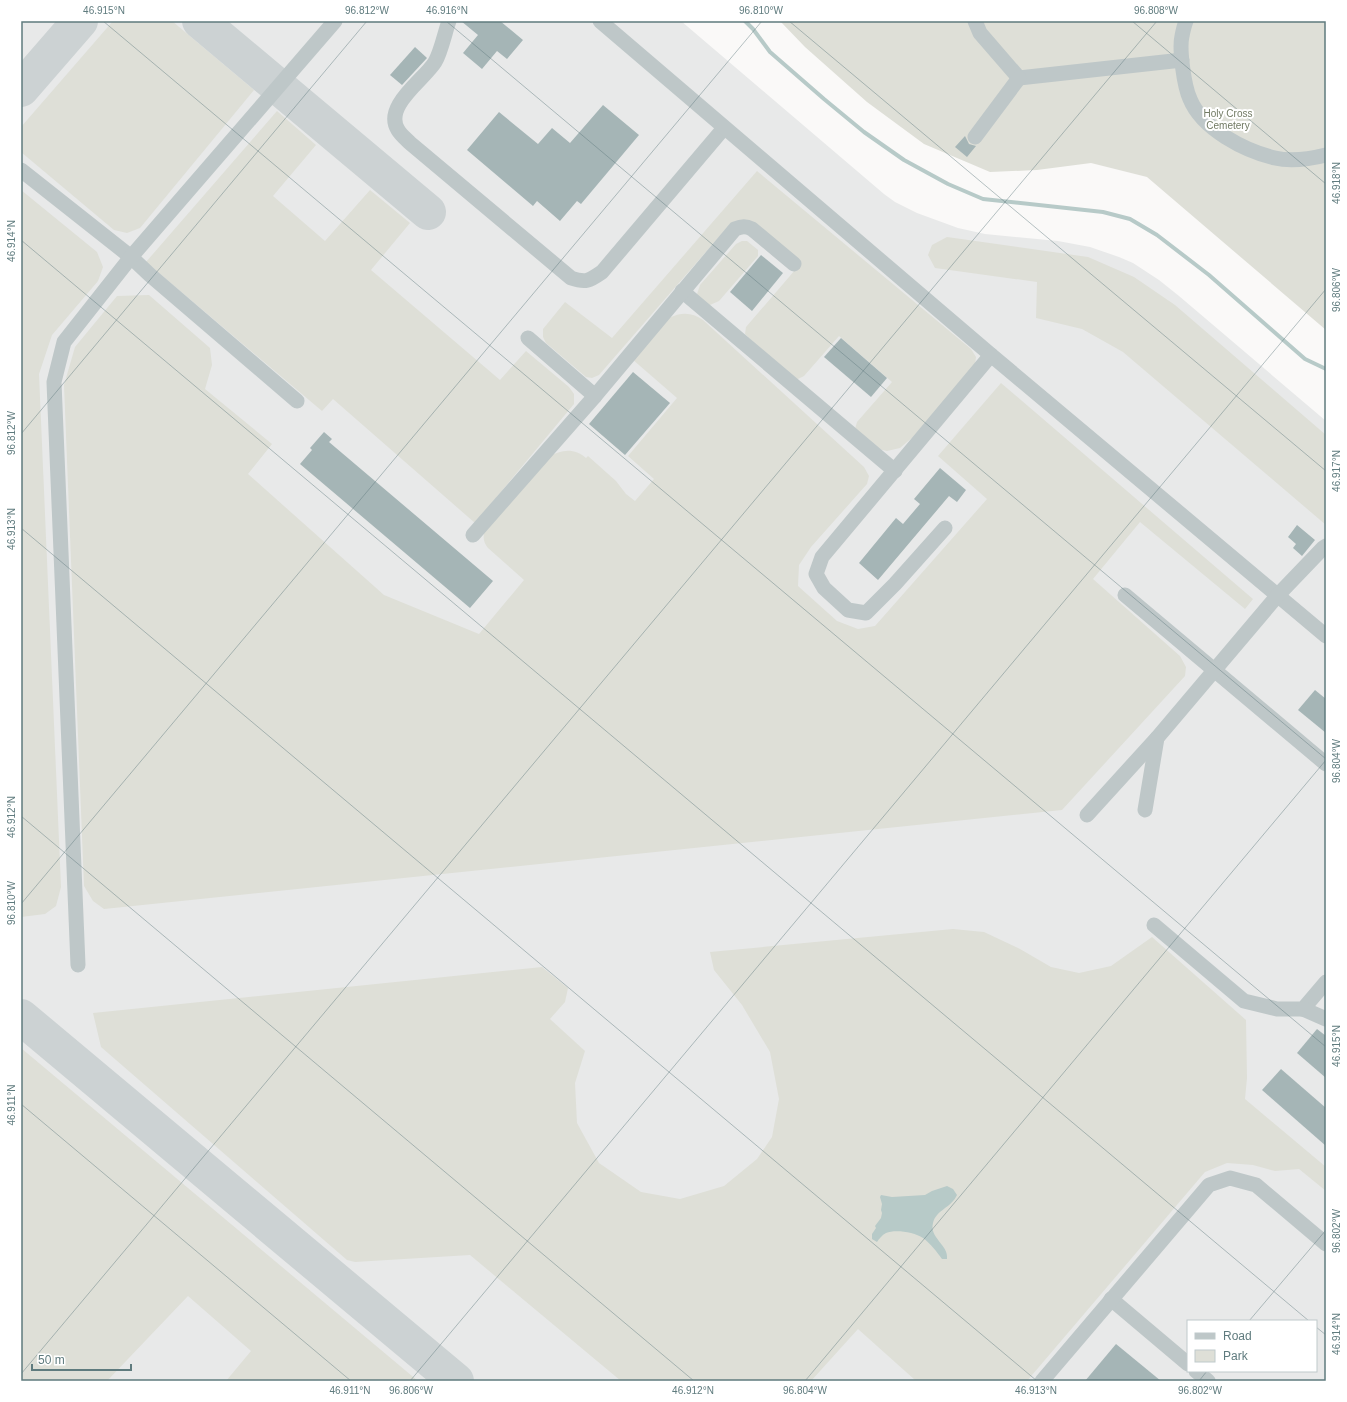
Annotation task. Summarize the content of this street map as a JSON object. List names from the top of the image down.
{
  "parks": ["Holy Cross Cemetery"],
  "legend": ["Road", "Park"],
  "scale_bar": "50 m",
  "coordinates": [
    "46.915°N",
    "96.812°W",
    "46.916°N",
    "96.810°W",
    "96.808°W",
    "46.918°N",
    "46.914°N",
    "96.806°W",
    "46.917°N",
    "46.913°N",
    "96.804°W",
    "46.912°N",
    "46.911°N",
    "96.802°W"
  ]
}
